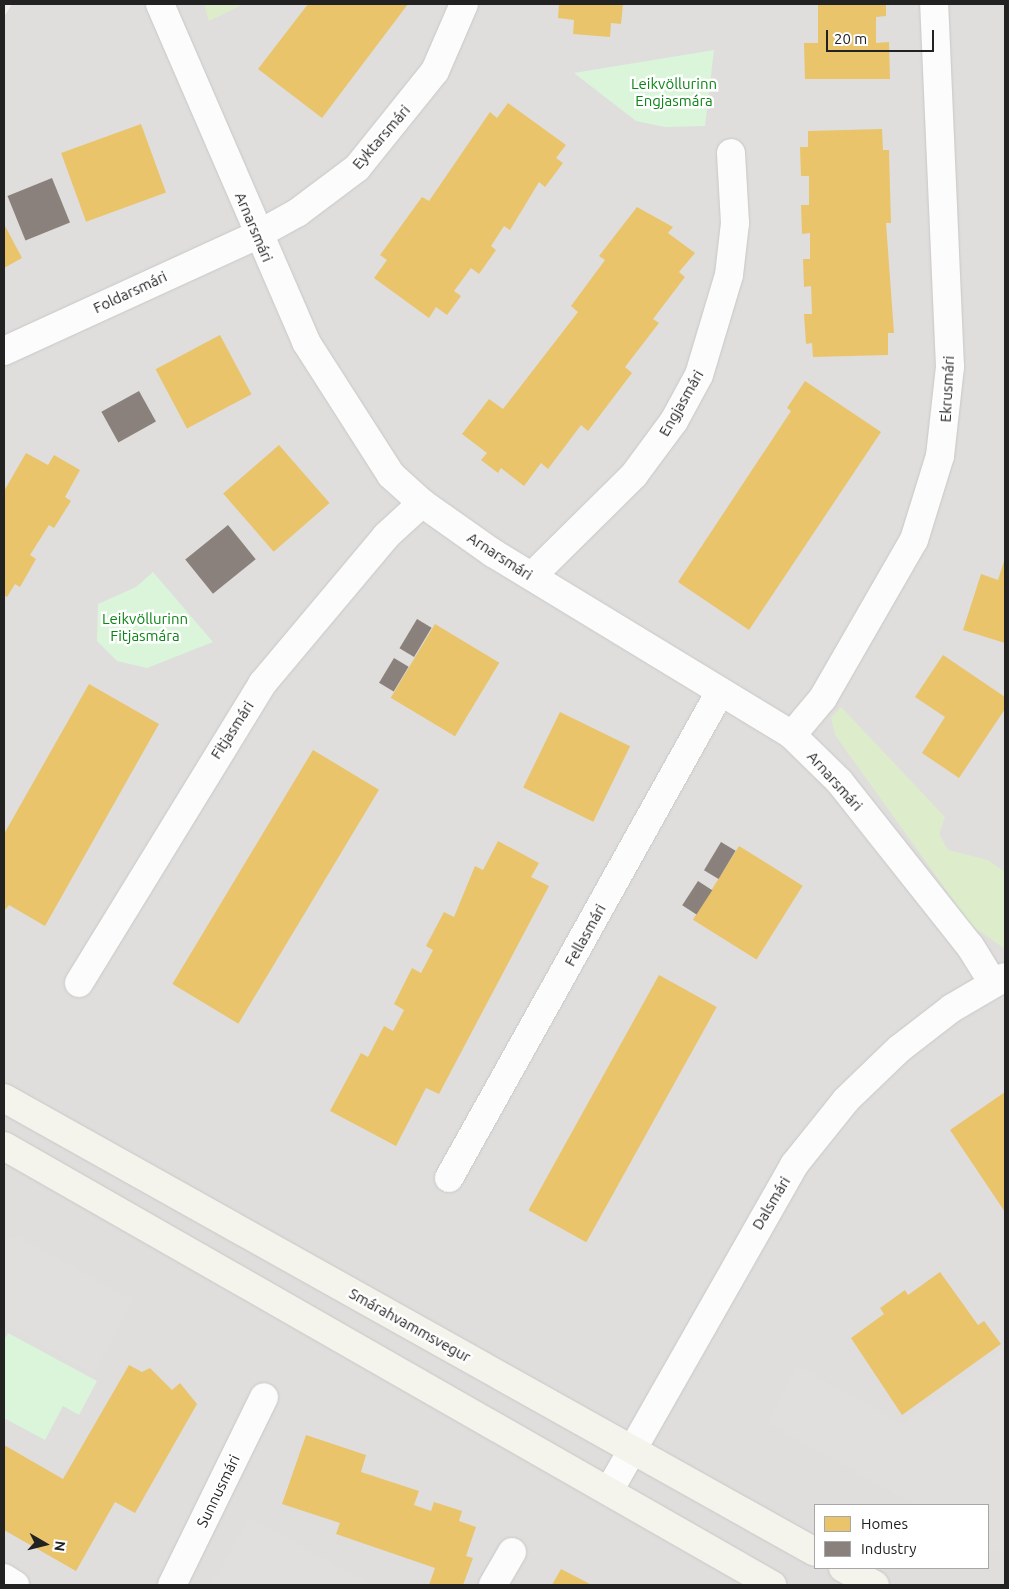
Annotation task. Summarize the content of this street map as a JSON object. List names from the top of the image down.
{
  "streets": {
    "main road": ["Smárahvammsvegur"],
    "street": [
      "Eyktarsmári",
      "Arnarsmári",
      "Foldarsmári",
      "Ekrusmári",
      "Engjasmári",
      "Fitjasmári",
      "Fellasmári",
      "Dalsmári",
      "Sunnusmári"
    ]
  },
  "crossings": [
    ["Eyktarsmári", "Arnarsmári"],
    ["Eyktarsmári", "Foldarsmári"],
    ["Arnarsmári", "Foldarsmári"],
    ["Arnarsmári", "Ekrusmári"],
    ["Arnarsmári", "Engjasmári"],
    ["Arnarsmári", "Fitjasmári"],
    ["Arnarsmári", "Fellasmári"],
    ["Arnarsmári", "Dalsmári"],
    ["Dalsmári", "Smárahvammsvegur"]
  ],
  "parks": ["Leikvöllurinn Engjasmára", "Leikvöllurinn Fitjasmára"],
  "legend": ["Homes", "Industry"],
  "scale_bar": "20 m",
  "north": "right"
}
